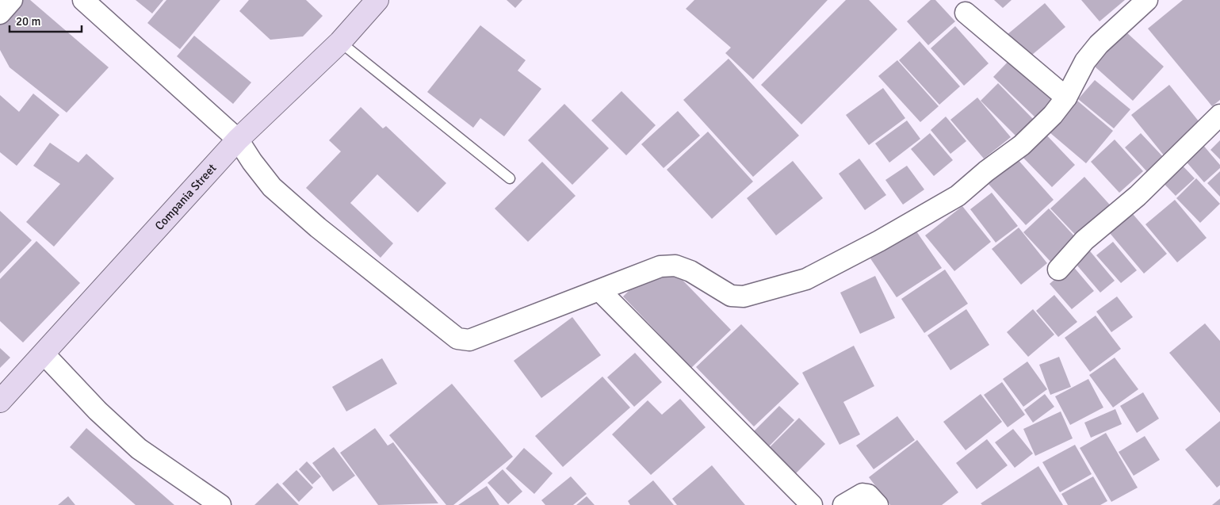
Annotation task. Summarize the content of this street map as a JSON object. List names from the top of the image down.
{
  "streets": {
    "street": ["Compania Street"]
  },
  "scale_bar": "20 m"
}
